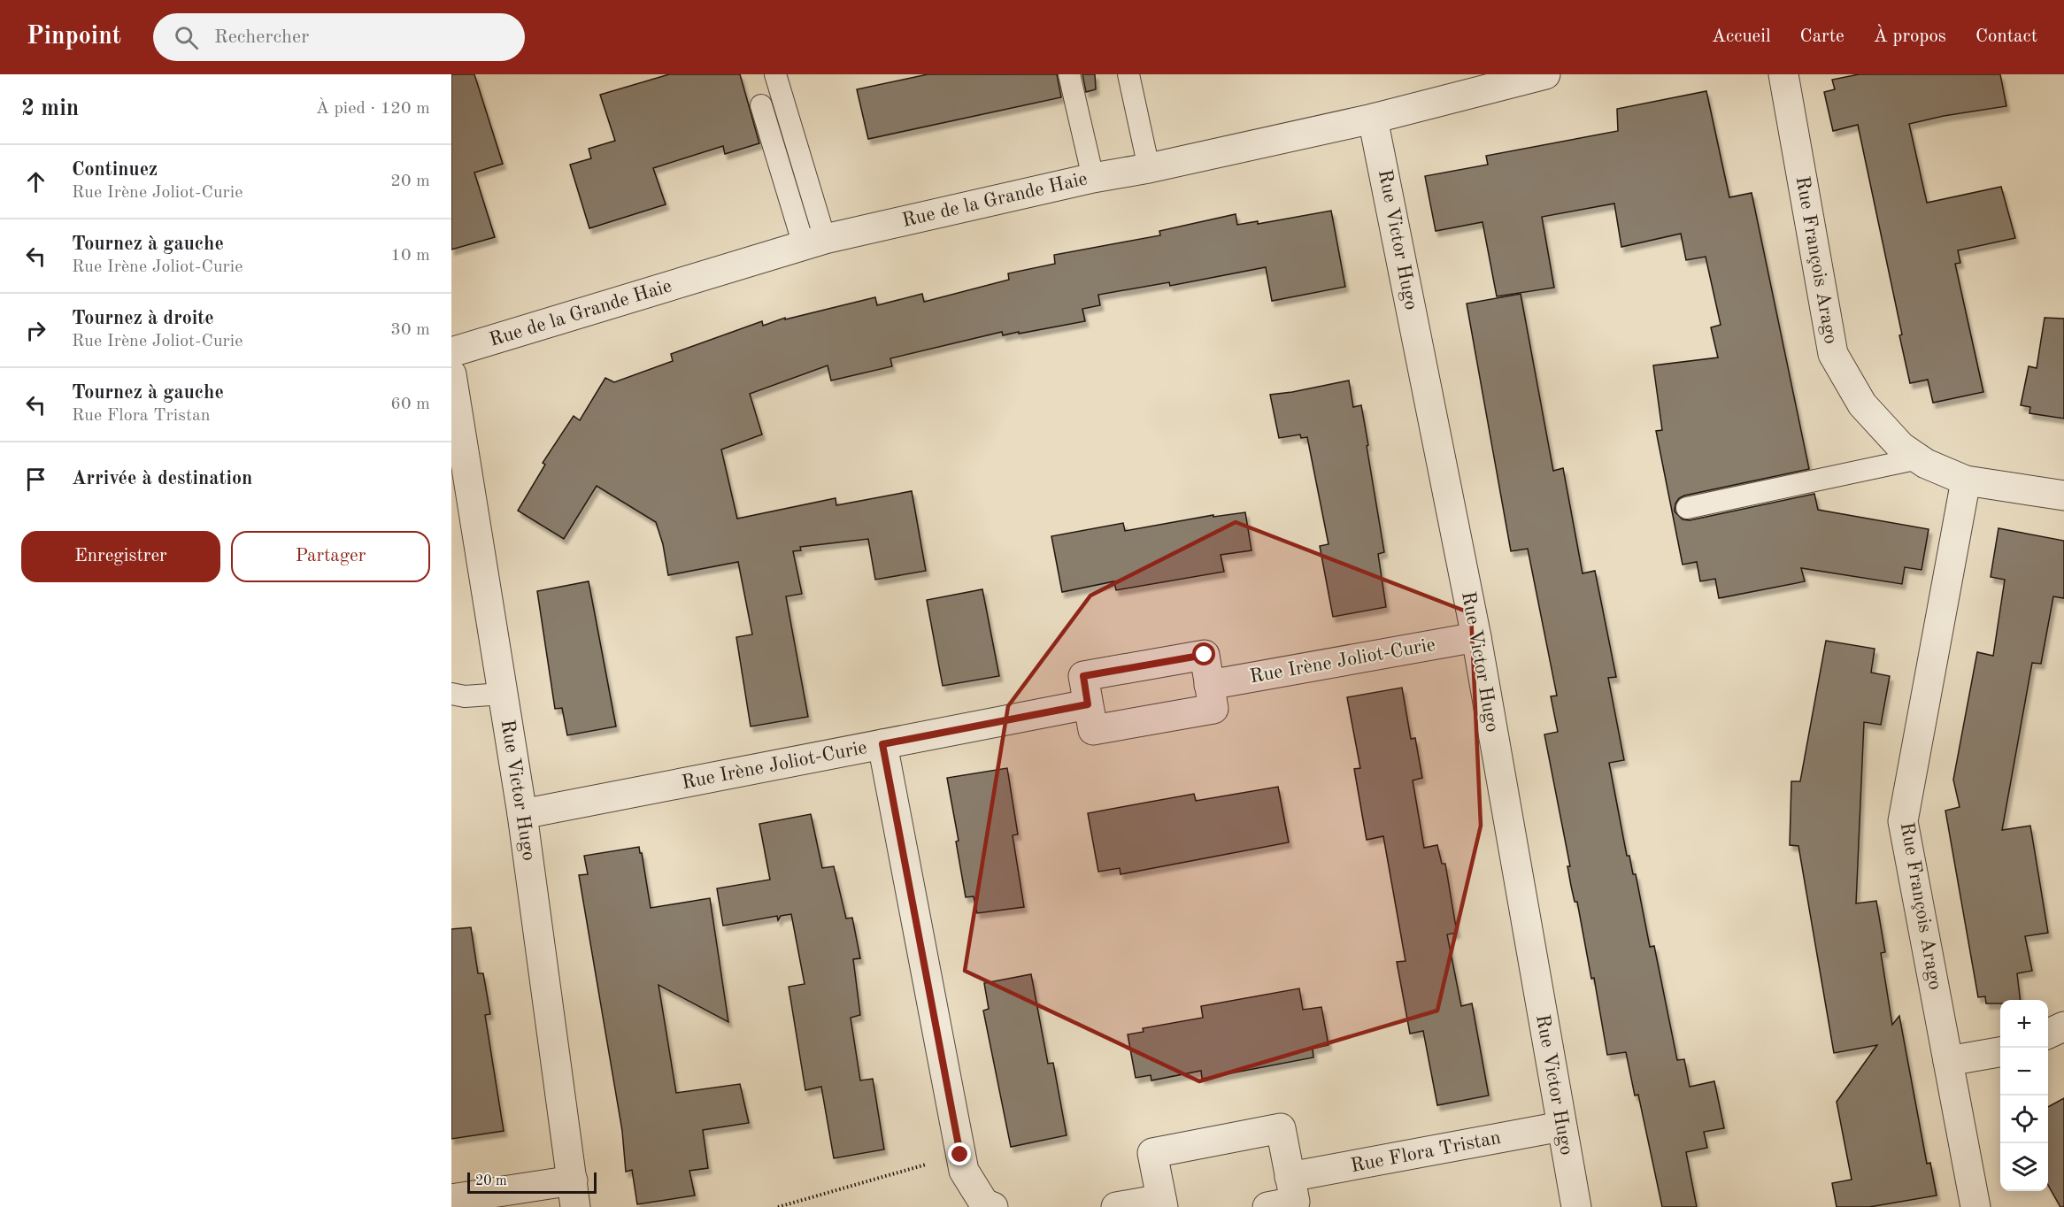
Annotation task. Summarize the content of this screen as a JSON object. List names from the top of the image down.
{
  "streets": {
    "street": [
      "Rue de la Grande Haie",
      "Rue Victor Hugo",
      "Rue François Arago",
      "Rue Irène Joliot-Curie",
      "Rue Flora Tristan"
    ]
  },
  "crossings": [
    ["Rue de la Grande Haie", "Rue Victor Hugo"],
    ["Rue Victor Hugo", "Rue Irène Joliot-Curie"],
    ["Rue Victor Hugo", "Rue Flora Tristan"]
  ],
  "scale_bar": "20 m",
  "page": {
    "header": "Pinpoint",
    "search": "Rechercher",
    "nav": [
      "Accueil",
      "Carte",
      "À propos",
      "Contact"
    ],
    "heading": ["2 min", "À pied · 120 m"],
    "list": [
      ["Continuez", "Rue Irène Joliot-Curie", "20 m"],
      ["Tournez à gauche", "Rue Irène Joliot-Curie", "10 m"],
      ["Tournez à droite", "Rue Irène Joliot-Curie", "30 m"],
      ["Tournez à gauche", "Rue Flora Tristan", "60 m"],
      "Arrivée à destination"
    ],
    "buttons": ["Enregistrer", "Partager"],
    "map_buttons": ["+", "−"],
    "scale": "20 m"
  }
}
